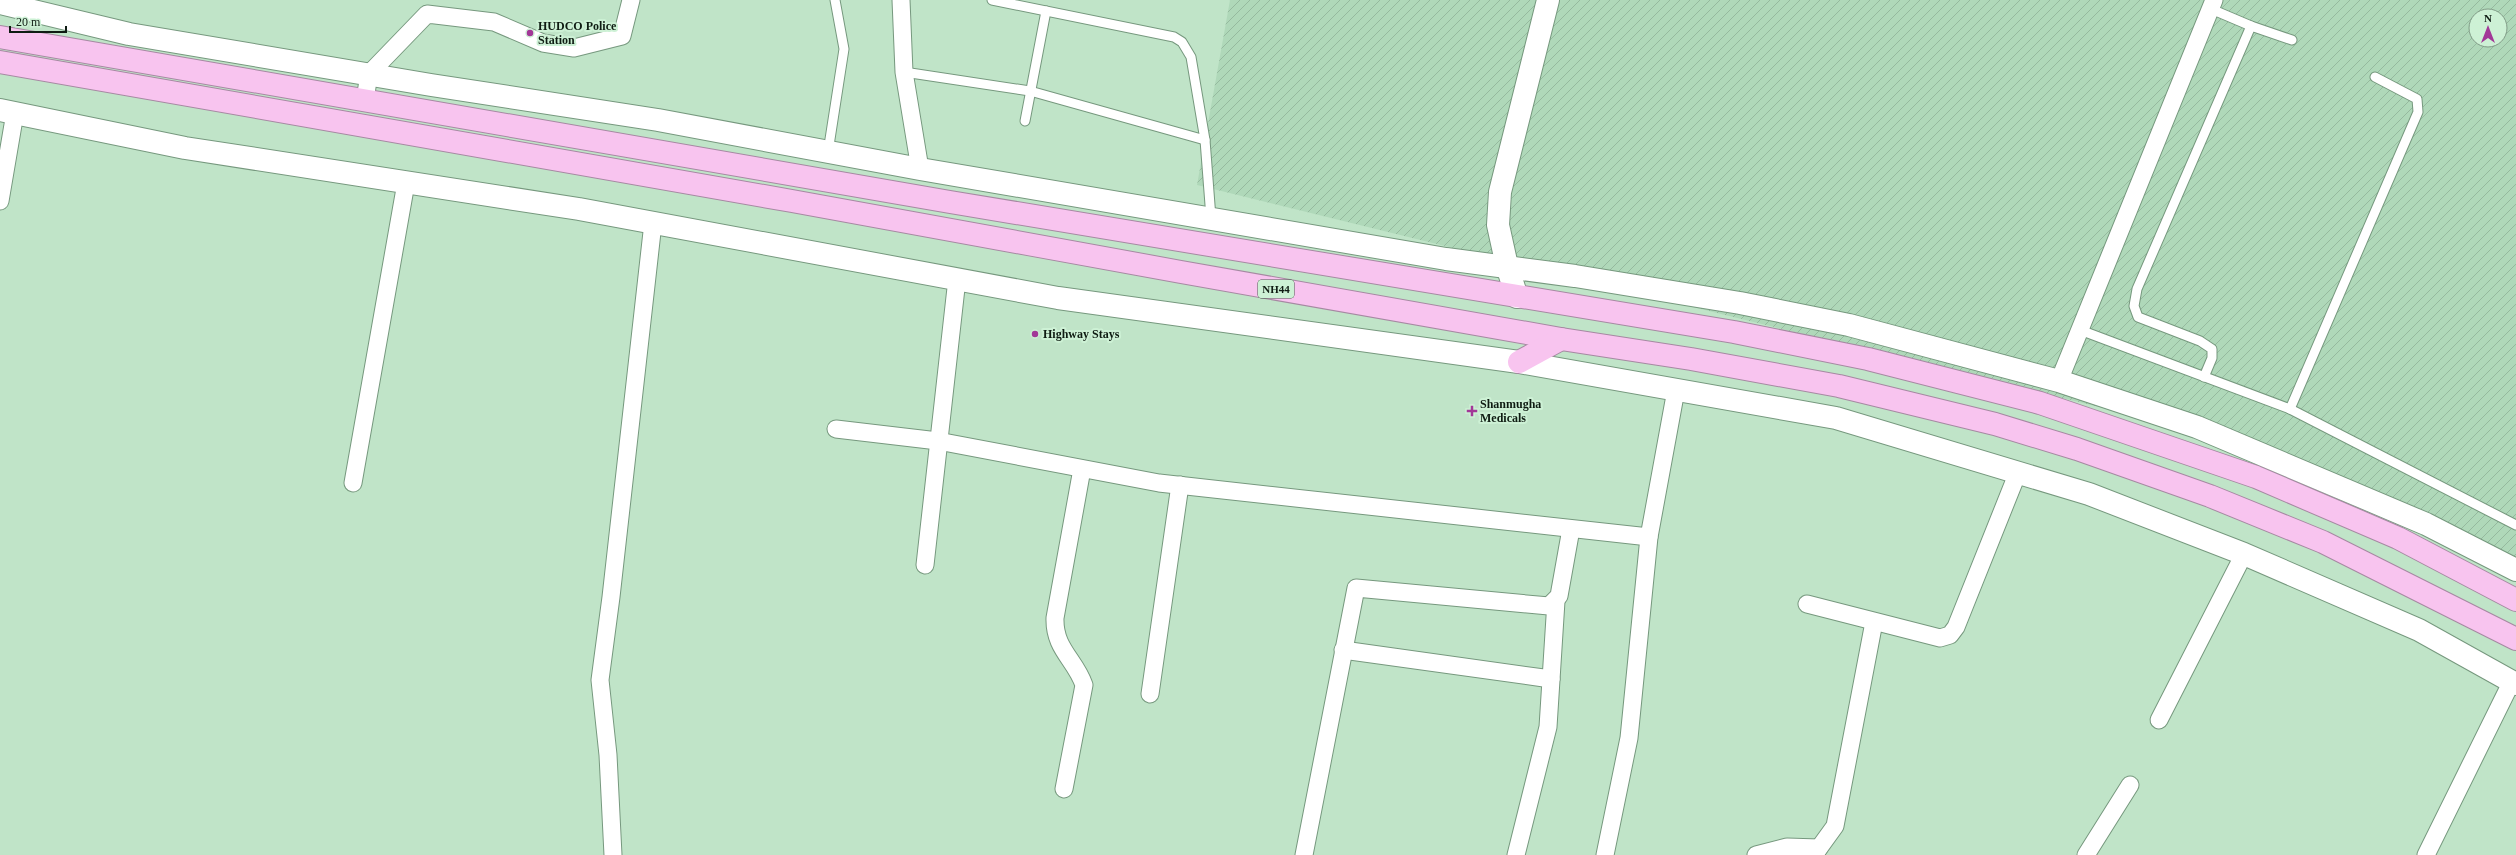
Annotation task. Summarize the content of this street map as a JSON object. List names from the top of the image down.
{
  "streets": {
    "highway": ["NH44"]
  },
  "places": {
    "other": ["HUDCO Police Station", "Highway Stays"],
    "health": ["Shanmugha Medicals"]
  },
  "scale_bar": "20 m",
  "north": "top"
}
